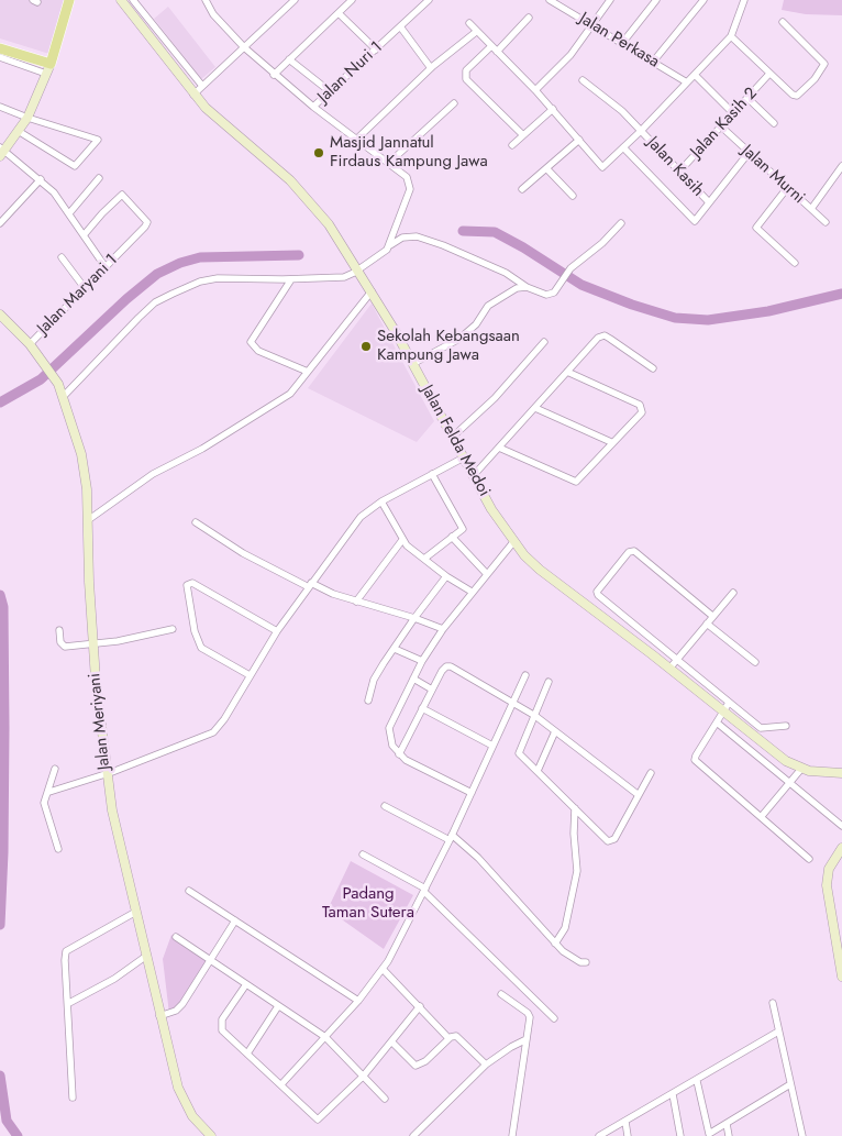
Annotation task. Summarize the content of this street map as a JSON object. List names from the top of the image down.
{
  "streets": {
    "street": [
      "Jalan Perkasa",
      "Jalan Nuri 1",
      "Jalan Kasih 2",
      "Jalan Kasih",
      "Jalan Murni",
      "Jalan Maryani 1",
      "Jalan Felda Medoi",
      "Jalan Meriyani"
    ]
  },
  "crossings": [
    ["Jalan Kasih 2", "Jalan Kasih"],
    ["Jalan Kasih 2", "Jalan Murni"],
    ["Jalan Maryani 1", "Jalan Meriyani"]
  ],
  "parks": ["Padang Taman Sutera"],
  "places": ["Masjid Jannatul Firdaus Kampung Jawa", "Sekolah Kebangsaan Kampung Jawa"]
}
